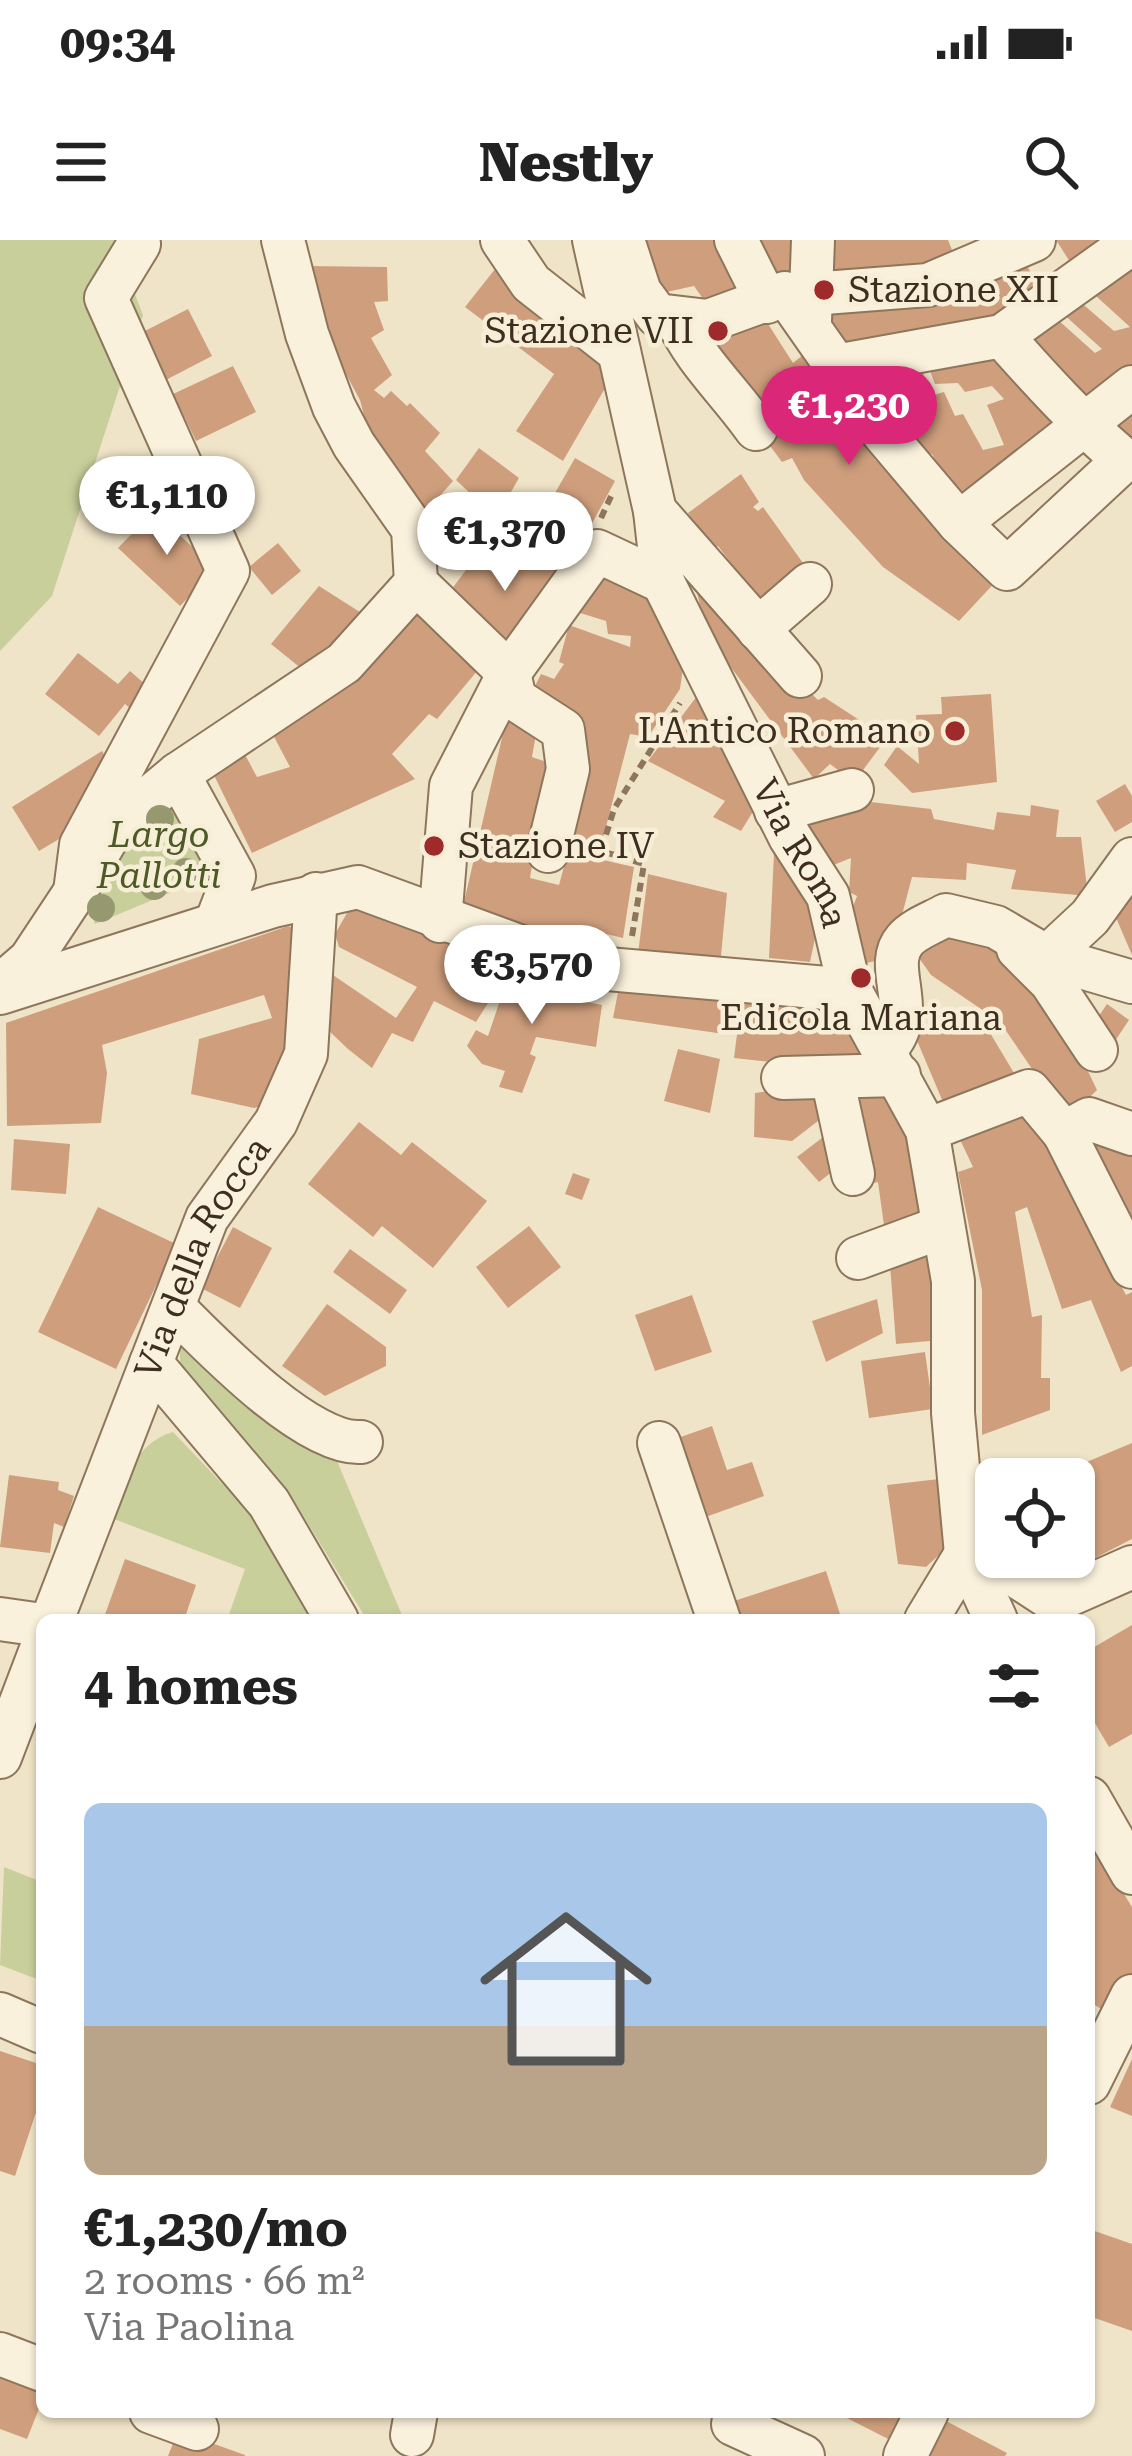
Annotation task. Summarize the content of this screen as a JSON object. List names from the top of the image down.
{
  "streets": {
    "street": ["Via Roma", "Via della Rocca"]
  },
  "crossings": [
    ["Via Roma", "Via della Rocca"]
  ],
  "parks": ["Largo Pallotti"],
  "places": [
    "Stazione XII",
    "Stazione VII",
    "L'Antico Romano",
    "Stazione IV",
    "Edicola Mariana"
  ],
  "page": {
    "status": "09:34",
    "header": "Nestly",
    "price": [
      "€1,230",
      "€1,110",
      "€1,370",
      "€3,570"
    ],
    "heading": "4 homes",
    "list": [
      {
        "name": "€1,230/mo",
        "note": "2 rooms · 66 m² · Via Paolina"
      }
    ]
  }
}
